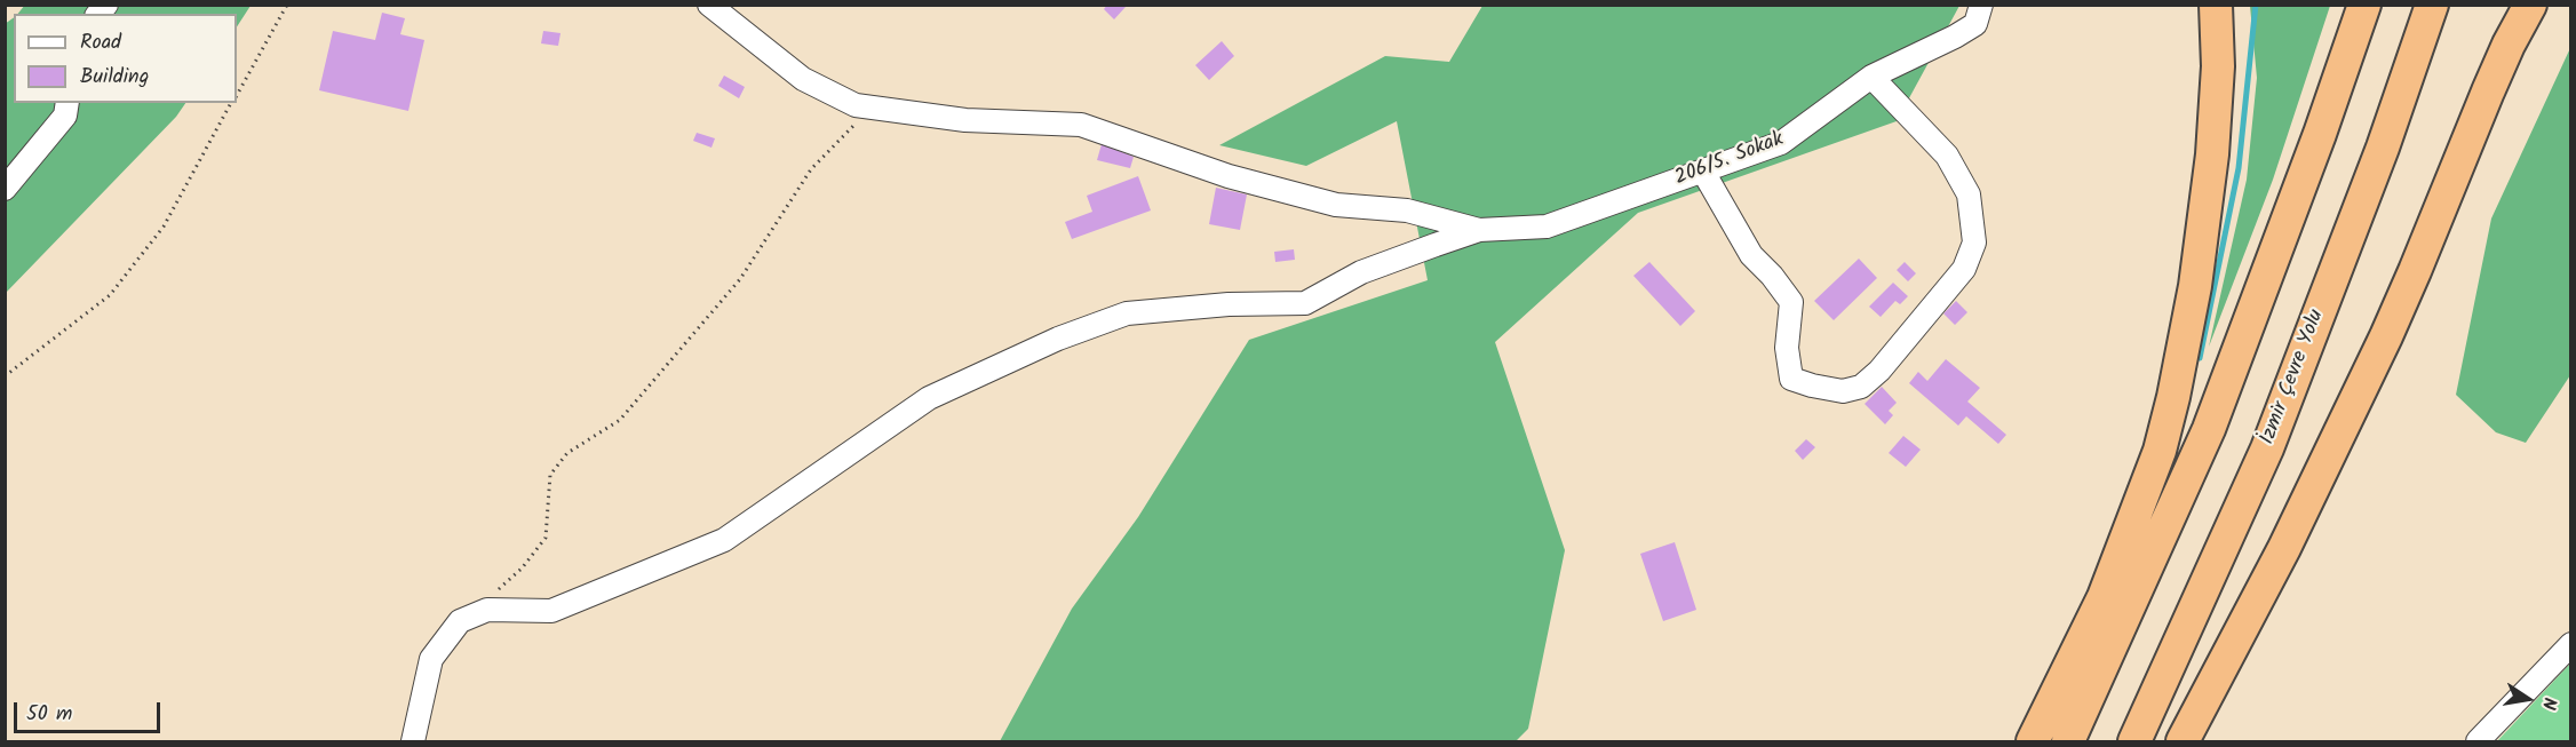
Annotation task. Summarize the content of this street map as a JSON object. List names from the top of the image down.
{
  "streets": {
    "highway": ["İzmir Çevre Yolu"],
    "street": ["206/5. Sokak"]
  },
  "legend": ["Road", "Building"],
  "scale_bar": "50 m",
  "north": "right"
}
